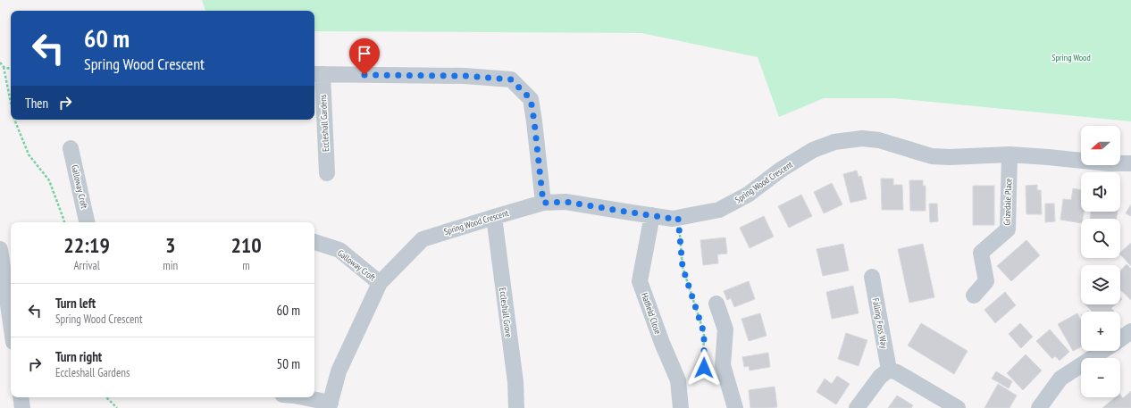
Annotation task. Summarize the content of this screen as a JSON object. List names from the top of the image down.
{
  "streets": {
    "street": [
      "Eccleshall Gardens",
      "Spring Wood Crescent",
      "Galloway Croft",
      "Grizedale Place",
      "Eccleshall Grove",
      "Hatfield Close",
      "Falling Foss Way"
    ]
  },
  "crossings": [
    ["Eccleshall Gardens", "Spring Wood Crescent"],
    ["Spring Wood Crescent", "Galloway Croft"],
    ["Spring Wood Crescent", "Grizedale Place"],
    ["Spring Wood Crescent", "Eccleshall Grove"],
    ["Spring Wood Crescent", "Hatfield Close"]
  ],
  "parks": ["Spring Wood"],
  "north": "left",
  "page": {
    "turn": ["60 m", "Spring Wood Crescent"],
    "then": "Then",
    "map_buttons": ["+", "−"],
    "eta": [
      "22:19",
      "Arrival",
      "3",
      "min",
      "210",
      "m"
    ],
    "list": [
      {
        "name": "Turn left",
        "note": "Spring Wood Crescent",
        "value": "60 m"
      },
      {
        "name": "Turn right",
        "note": "Eccleshall Gardens",
        "value": "50 m"
      }
    ]
  }
}
